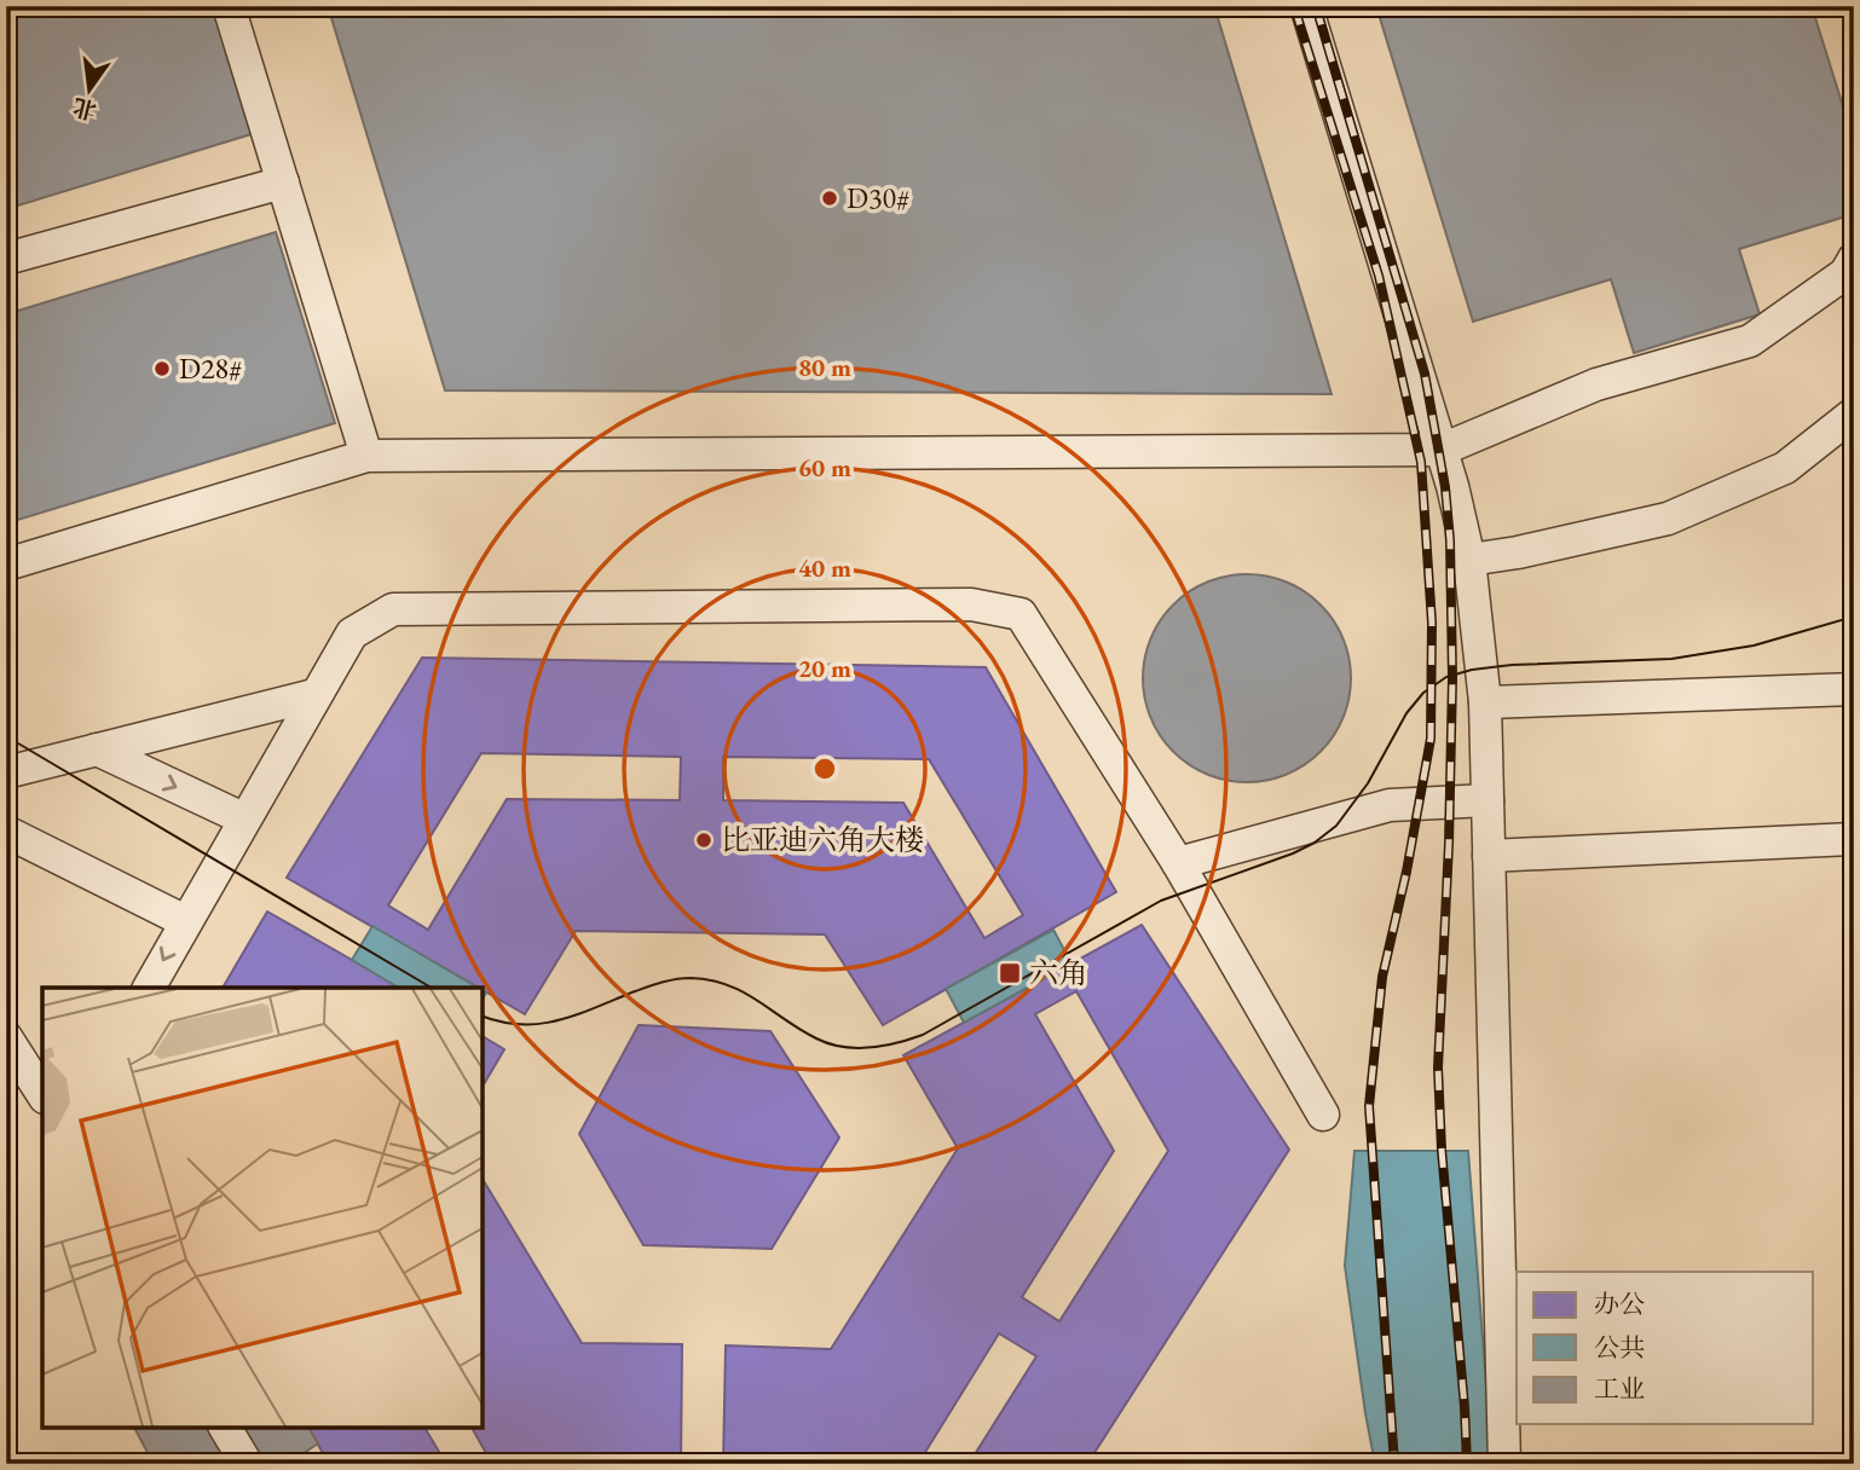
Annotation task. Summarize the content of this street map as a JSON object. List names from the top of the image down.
{
  "places": {
    "other": ["D30#", "D28#", "比亚迪六角大楼"],
    "transit": ["六角"]
  },
  "legend": ["办公", "公共", "工业"],
  "north": "bottom",
  "rings": [
    "80 m",
    "60 m",
    "40 m",
    "20 m"
  ]
}
